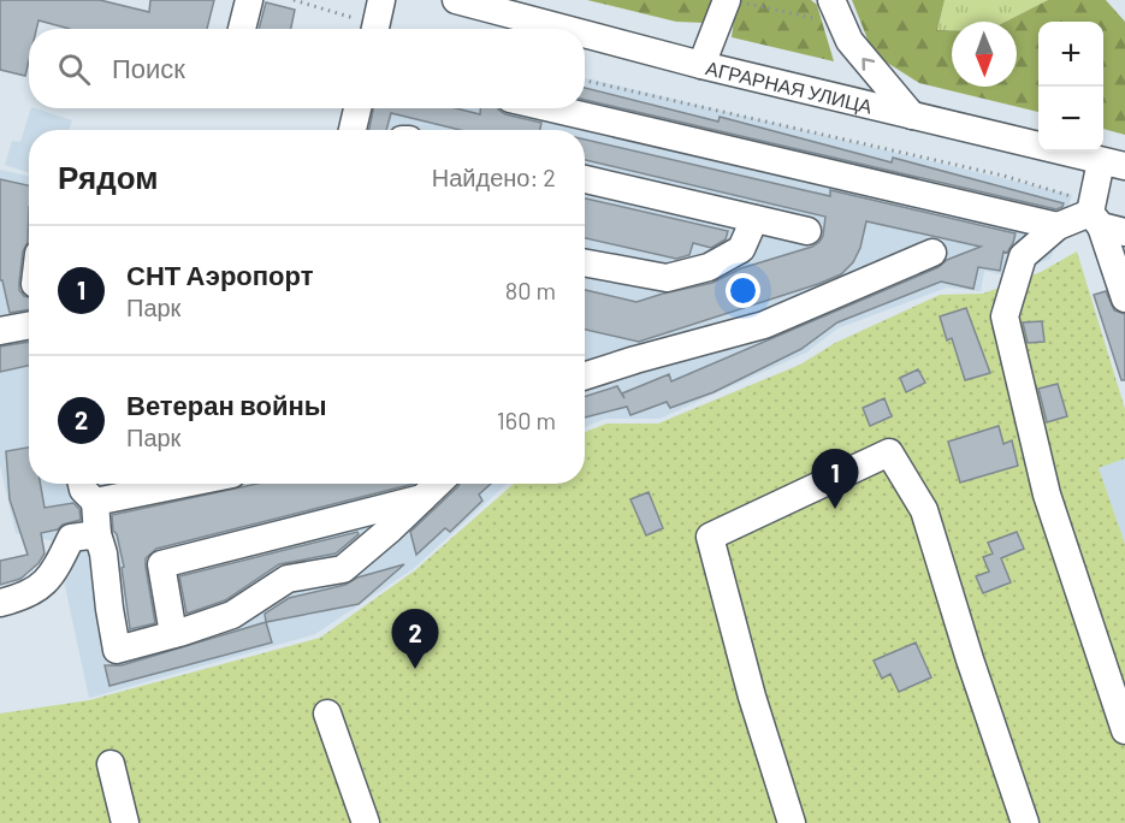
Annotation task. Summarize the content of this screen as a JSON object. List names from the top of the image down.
{
  "streets": {
    "street": ["АГРАРНАЯ УЛИЦА"]
  },
  "north": "bottom",
  "page": {
    "map_buttons": ["+", "−"],
    "search": "Поиск",
    "heading": ["Рядом", "Найдено: 2"],
    "list": [
      {
        "mark": "1",
        "name": "СНТ Аэропорт",
        "note": "Парк",
        "value": "80 m"
      },
      {
        "mark": "2",
        "name": "Ветеран войны",
        "note": "Парк",
        "value": "160 m"
      }
    ],
    "pins": ["1", "2"]
  }
}
